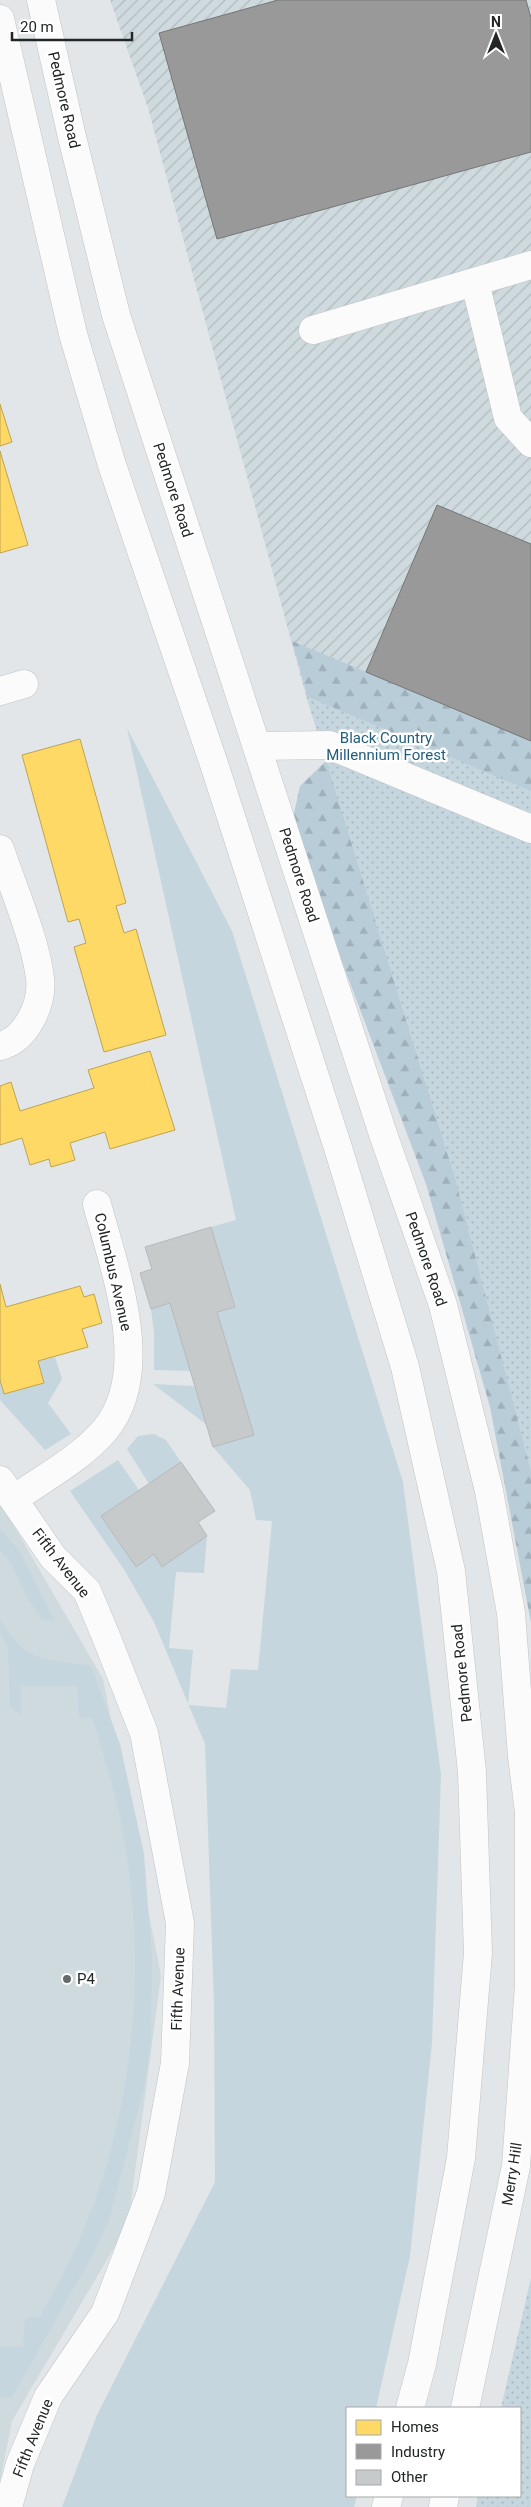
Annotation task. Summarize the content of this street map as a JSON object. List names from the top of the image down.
{
  "streets": {
    "main road": [
      "Pedmore Road",
      "Columbus Avenue",
      "Fifth Avenue",
      "Merry Hill"
    ]
  },
  "crossings": [
    ["Pedmore Road", "Merry Hill"],
    ["Columbus Avenue", "Fifth Avenue"]
  ],
  "parks": ["Black Country Millennium Forest"],
  "places": ["P4"],
  "legend": ["Homes", "Industry", "Other"],
  "scale_bar": "20 m",
  "north": "top"
}
